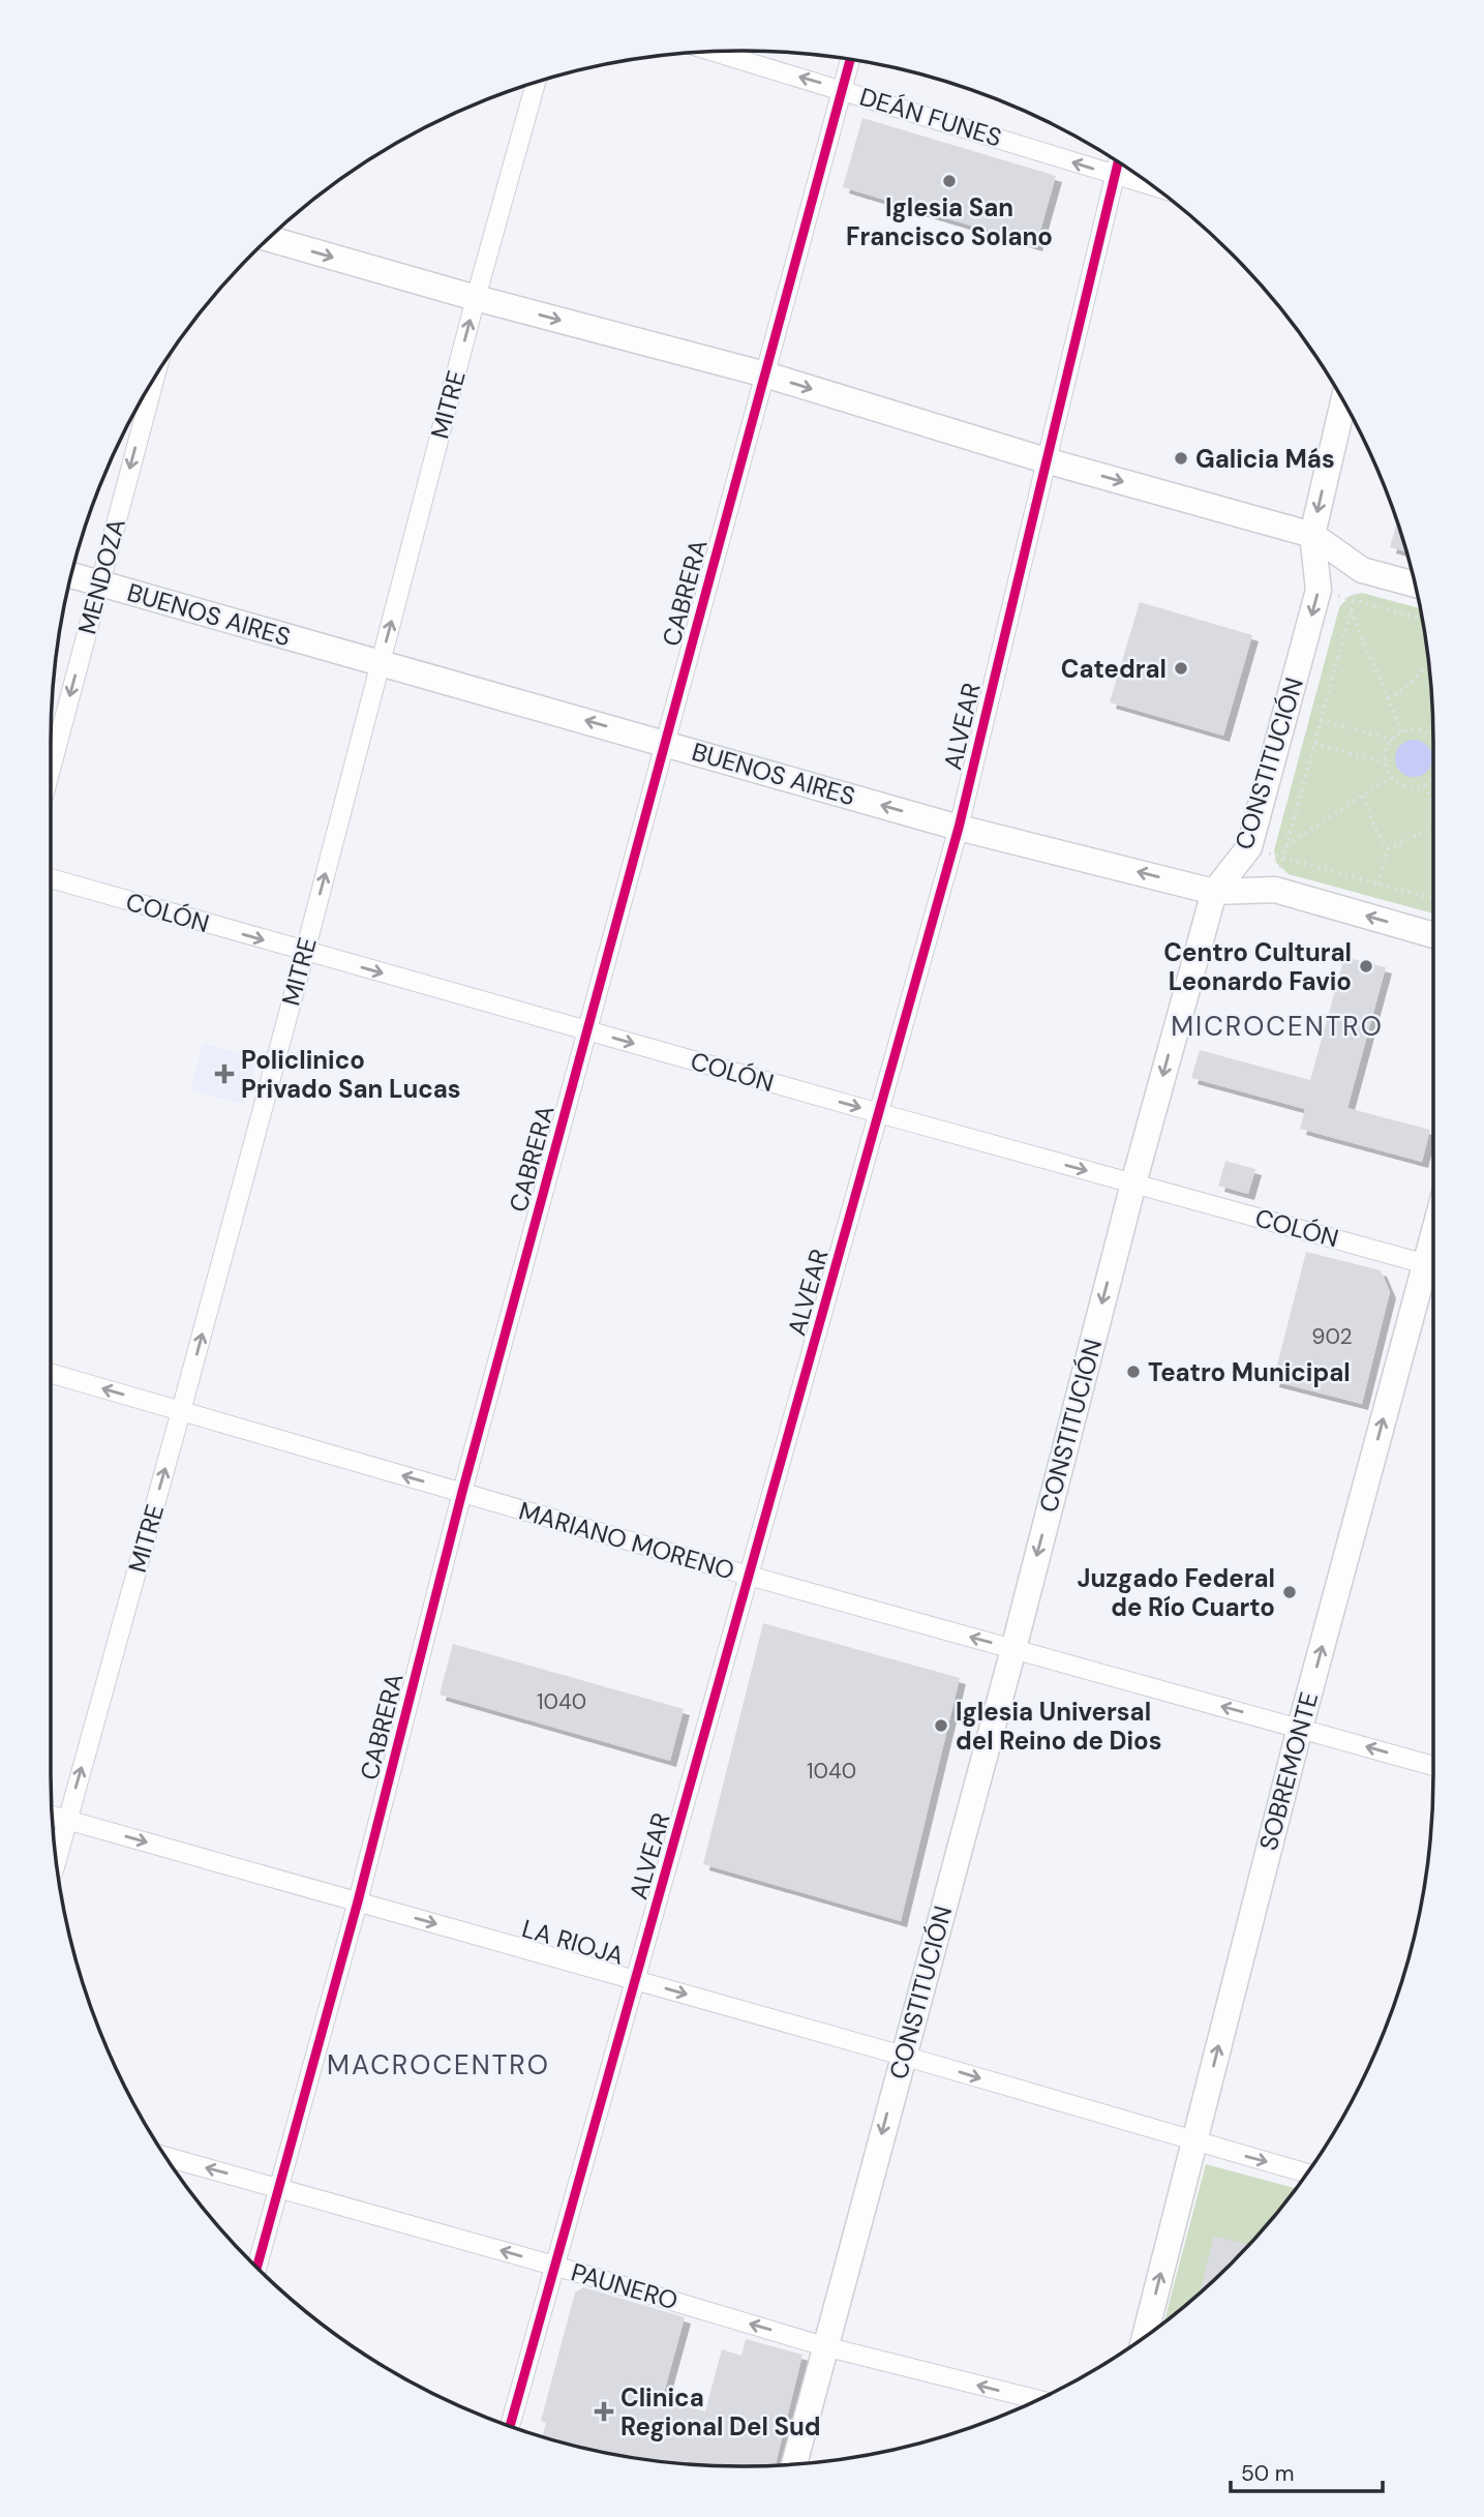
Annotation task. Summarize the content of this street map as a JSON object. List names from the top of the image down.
{
  "streets": {
    "main road": ["BUENOS AIRES", "CONSTITUCIÓN", "SOBREMONTE"],
    "street": [
      "DEÁN FUNES",
      "MITRE",
      "MENDOZA",
      "CABRERA",
      "ALVEAR",
      "COLÓN",
      "MARIANO MORENO",
      "LA RIOJA",
      "PAUNERO"
    ]
  },
  "crossings": [
    ["DEÁN FUNES", "CABRERA"],
    ["DEÁN FUNES", "ALVEAR"],
    ["MITRE", "BUENOS AIRES"],
    ["MITRE", "COLÓN"],
    ["MITRE", "MARIANO MORENO"],
    ["MITRE", "LA RIOJA"],
    ["MENDOZA", "BUENOS AIRES"],
    ["CABRERA", "BUENOS AIRES"],
    ["CABRERA", "COLÓN"],
    ["CABRERA", "MARIANO MORENO"],
    ["CABRERA", "LA RIOJA"],
    ["CABRERA", "PAUNERO"],
    ["BUENOS AIRES", "ALVEAR"],
    ["BUENOS AIRES", "CONSTITUCIÓN"],
    ["ALVEAR", "COLÓN"],
    ["ALVEAR", "MARIANO MORENO"],
    ["ALVEAR", "LA RIOJA"],
    ["ALVEAR", "PAUNERO"],
    ["CONSTITUCIÓN", "COLÓN"],
    ["CONSTITUCIÓN", "MARIANO MORENO"],
    ["CONSTITUCIÓN", "LA RIOJA"],
    ["CONSTITUCIÓN", "PAUNERO"],
    ["MARIANO MORENO", "SOBREMONTE"],
    ["SOBREMONTE", "LA RIOJA"]
  ],
  "one_way": [
    "DEÁN FUNES",
    "MITRE",
    "MENDOZA",
    "BUENOS AIRES",
    "CONSTITUCIÓN",
    "COLÓN",
    "MARIANO MORENO",
    "SOBREMONTE",
    "LA RIOJA",
    "PAUNERO"
  ],
  "districts": ["MICROCENTRO", "MACROCENTRO"],
  "places": {
    "other": [
      "Iglesia San Francisco Solano",
      "Galicia Más",
      "Catedral",
      "Centro Cultural Leonardo Favio",
      "Teatro Municipal",
      "Juzgado Federal de Río Cuarto",
      "Iglesia Universal del Reino de Dios"
    ],
    "health": ["Policlinico Privado San Lucas", "Clinica Regional Del Sud"]
  },
  "house_numbers": ["902", "1040", "1040"],
  "scale_bar": "50 m"
}
